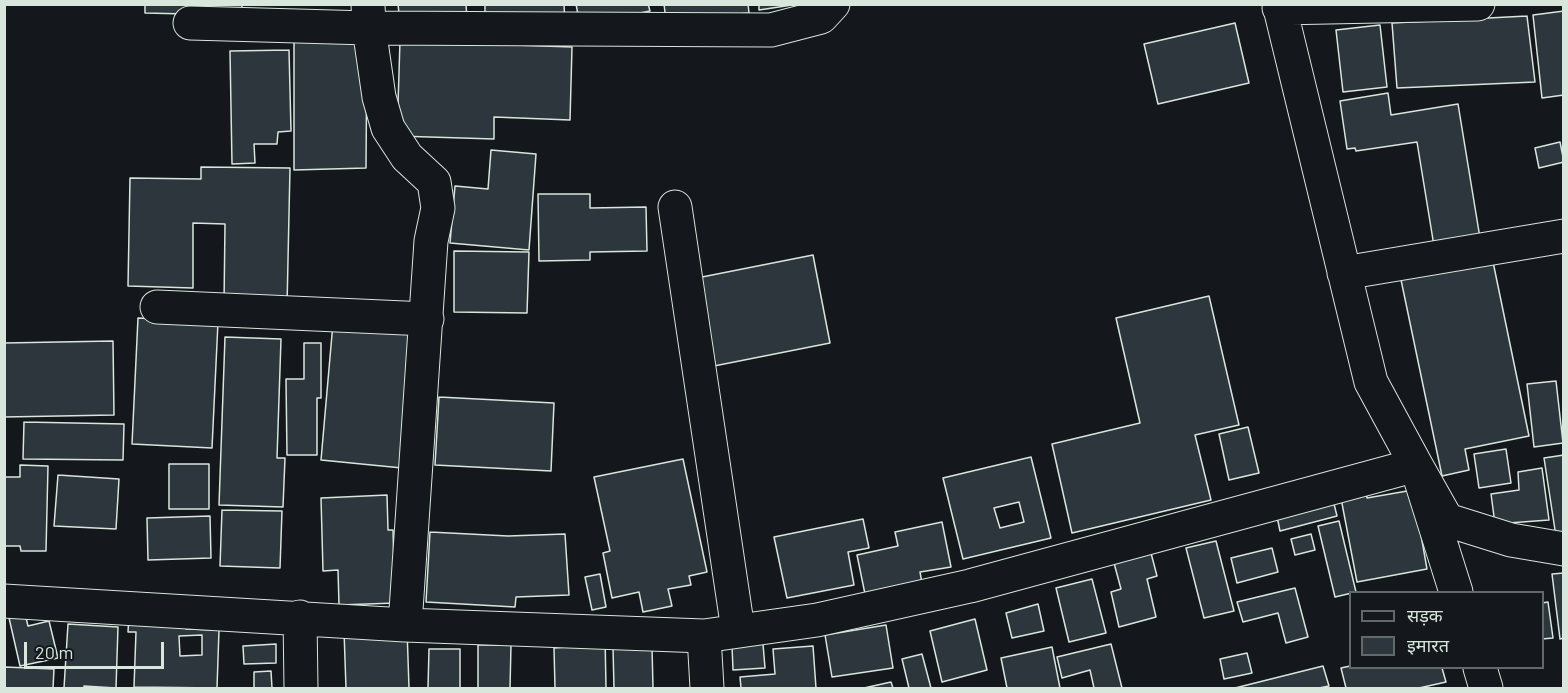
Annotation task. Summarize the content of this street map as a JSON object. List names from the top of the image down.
{
  "legend": ["सड़क", "इमारत"],
  "scale_bar": "20 m"
}
